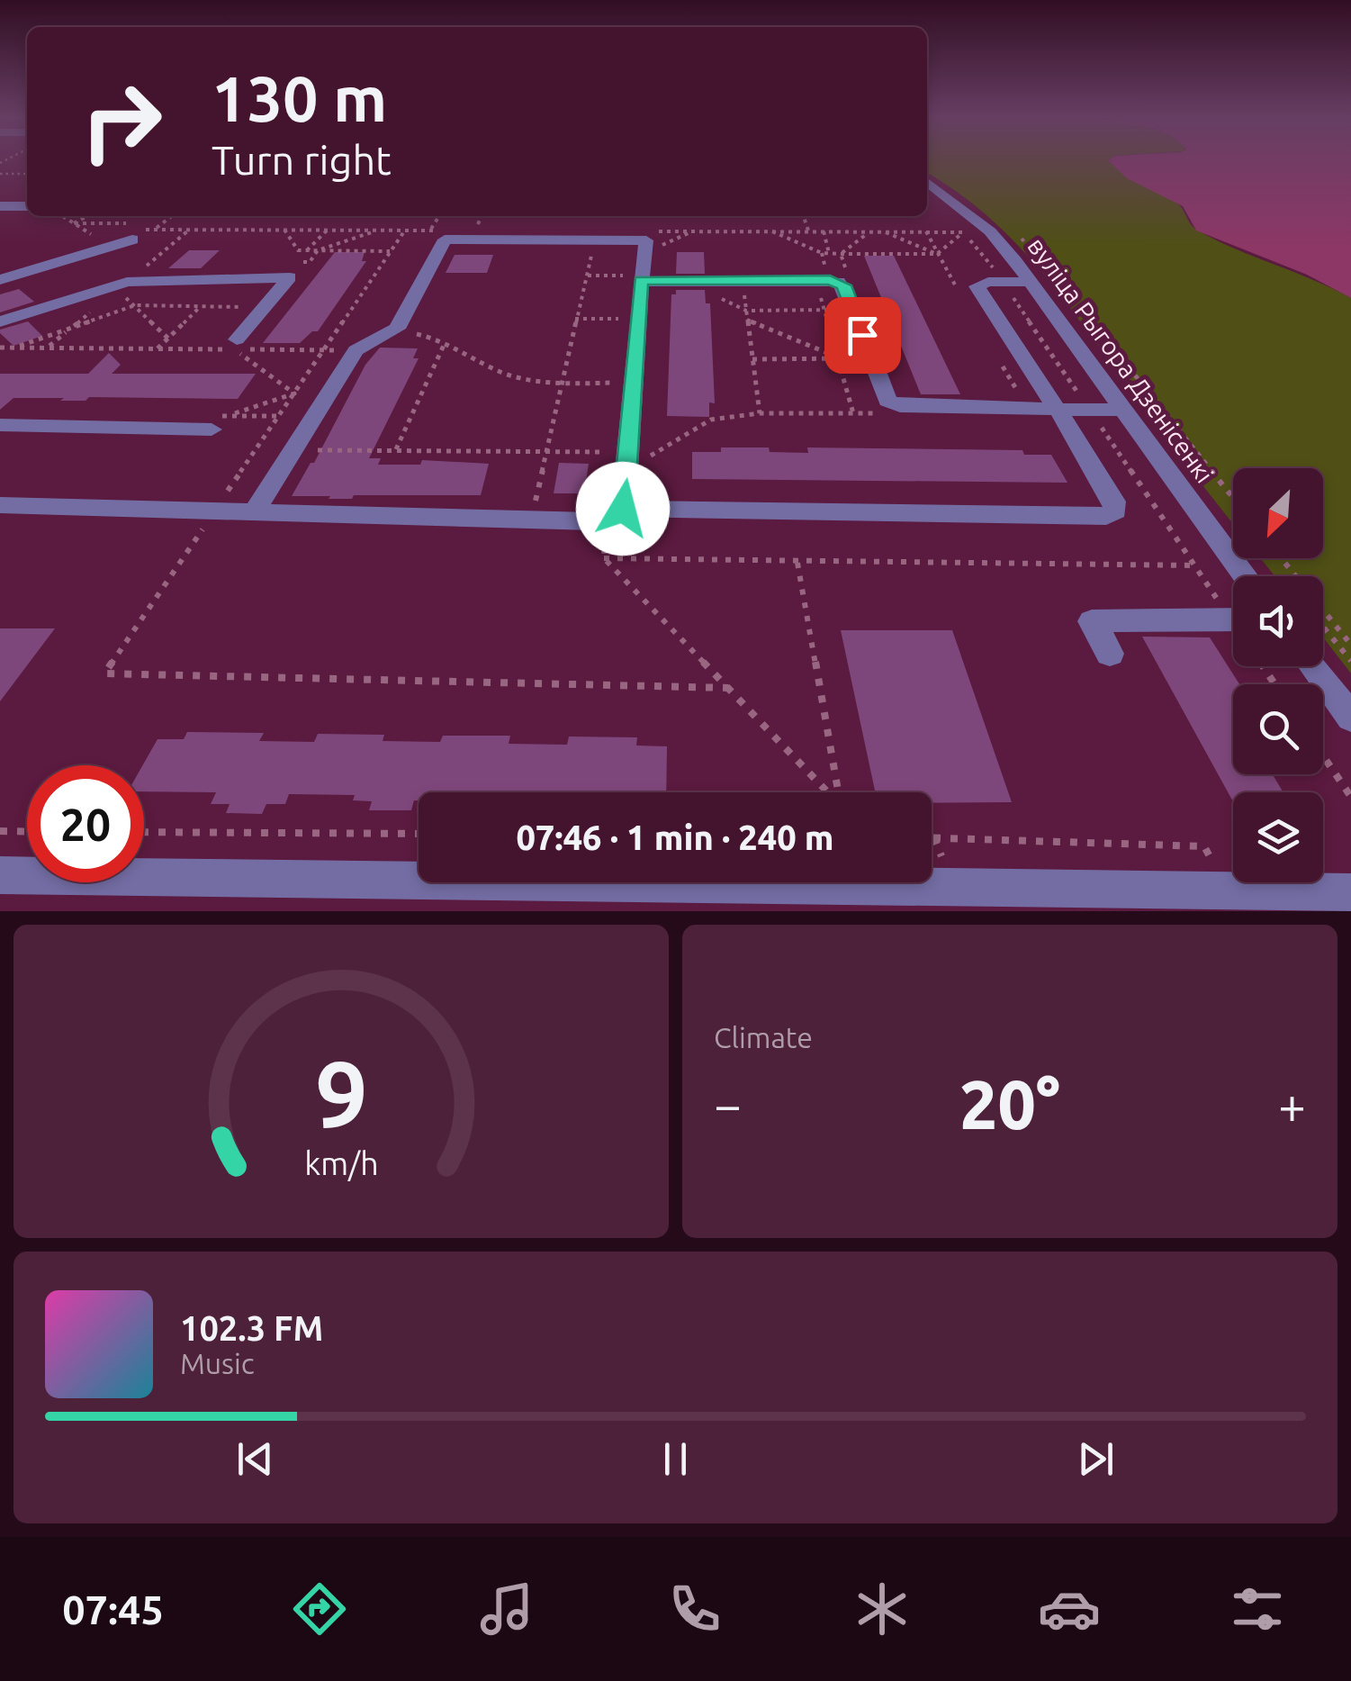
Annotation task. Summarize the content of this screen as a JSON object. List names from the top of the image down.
{
  "streets": {
    "street": ["вуліца Рыгора Дзенісенкі"]
  },
  "north": "bottom left",
  "page": {
    "turn": ["130 m", "Turn right"],
    "limit": "20",
    "trip": "07:46 · 1 min · 240 m",
    "tile": "Climate",
    "heat": ["−", "20°", "+"],
    "song": ["102.3 FM", "Music"],
    "tabs": "07:45",
    "gauge": ["9", "km/h"]
  }
}
